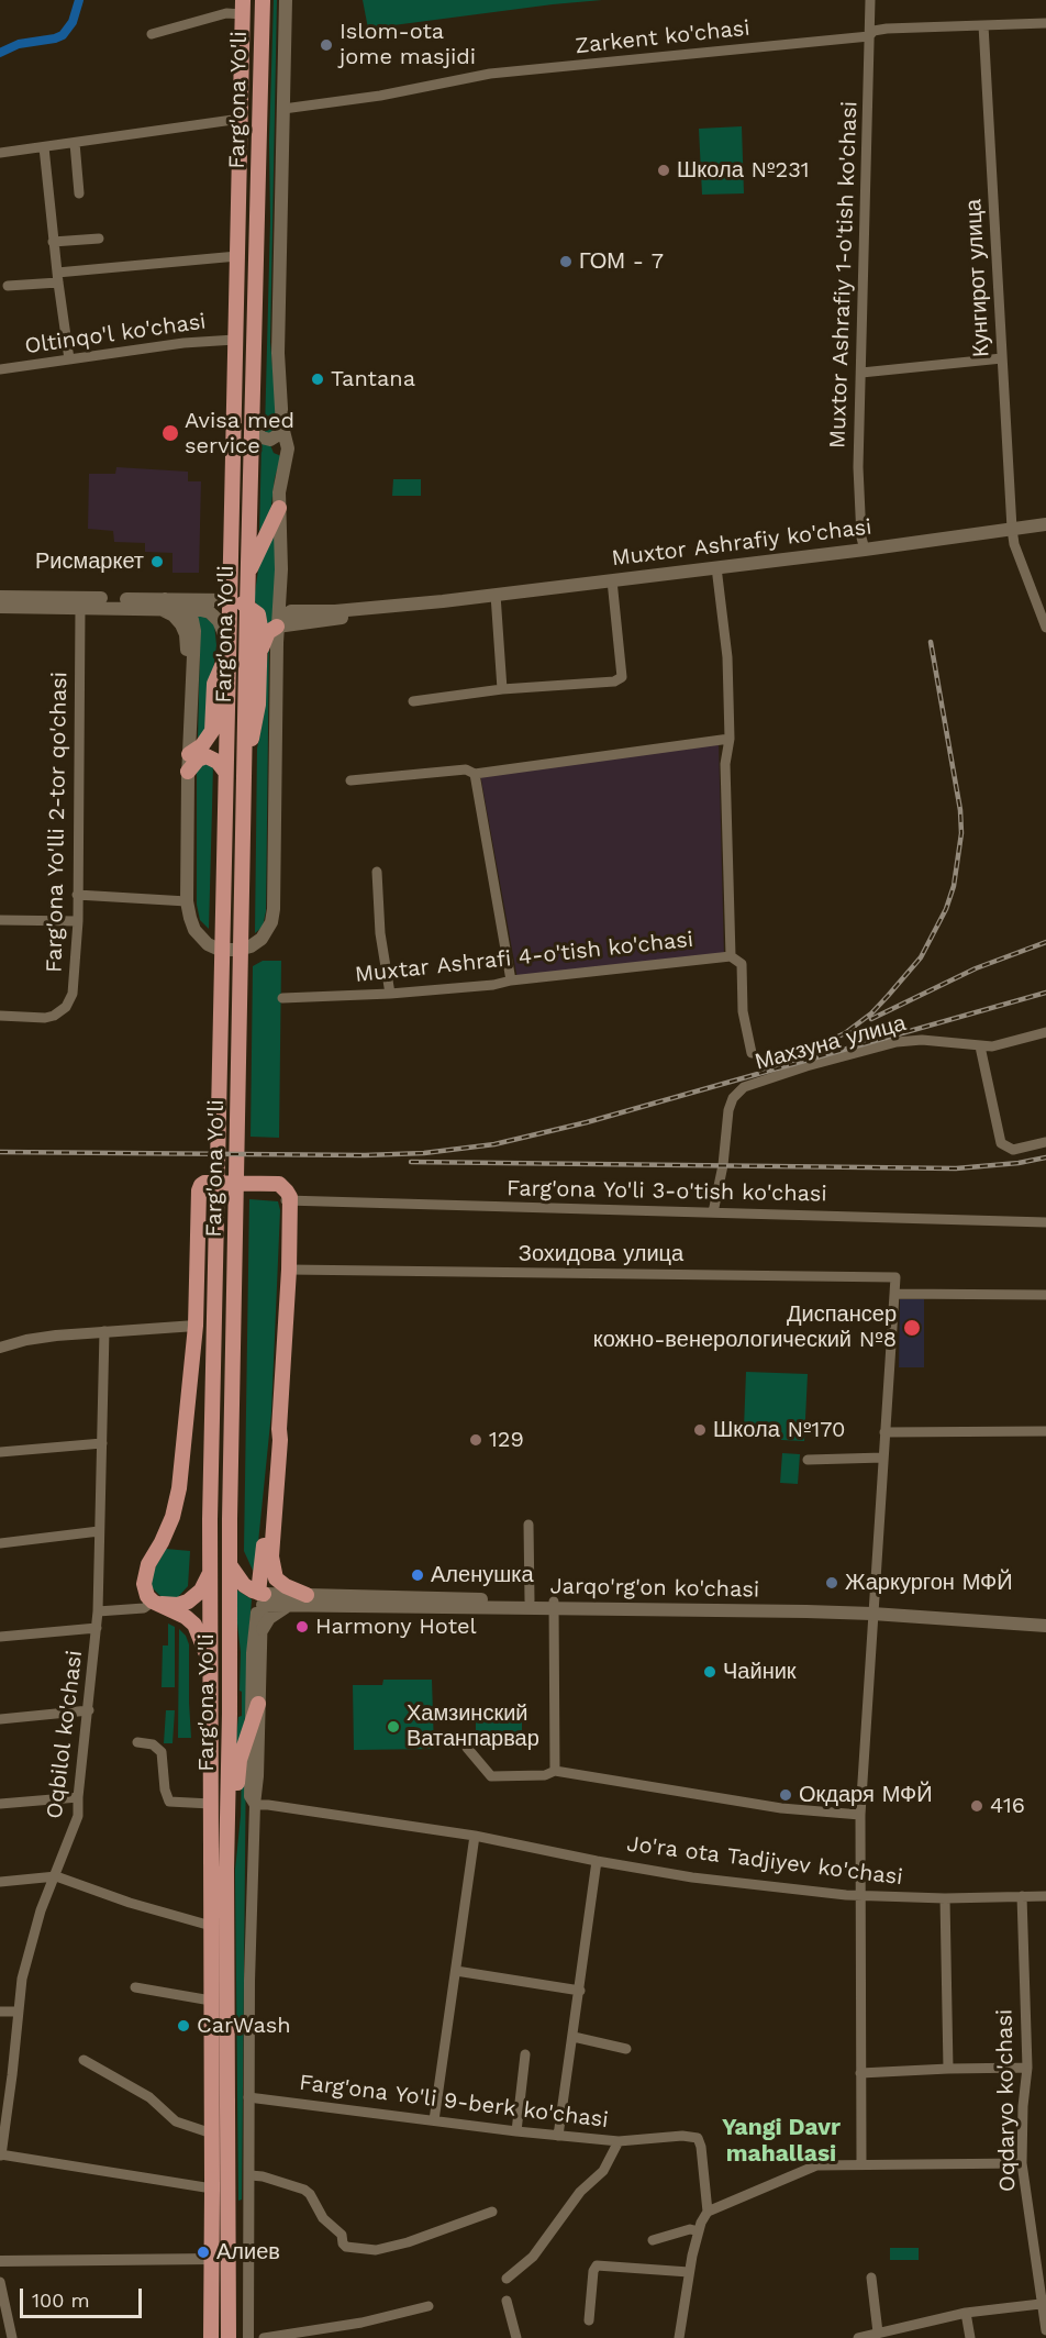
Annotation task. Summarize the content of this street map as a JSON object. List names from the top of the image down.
{
  "streets": {
    "main road": ["Farg'ona Yo'li", "Muxtor Ashrafiy ko'chasi", "Jarqo'rg'on ko'chasi"],
    "street": [
      "Zarkent ko'chasi",
      "Muxtor Ashrafiy 1-o'tish ko'chasi",
      "Кунгирот улица",
      "Oltinqo'l ko'chasi",
      "Farg'ona Yo'lli 2-tor qo'chasi",
      "Muxtar Ashrafi 4-o'tish ko'chasi",
      "Махзуна улица",
      "Farg'ona Yo'li 3-o'tish ko'chasi",
      "Зохидова улица",
      "Oqbilol ko'chasi",
      "Jo'ra ota Tadjiyev ko'chasi",
      "Oqdaryo ko'chasi",
      "Farg'ona Yo'li 9-berk ko'chasi"
    ]
  },
  "crossings": [
    ["Zarkent ko'chasi", "Muxtor Ashrafiy 1-o'tish ko'chasi"],
    ["Zarkent ko'chasi", "Кунгирот улица"],
    ["Farg'ona Yo'li", "Oltinqo'l ko'chasi"],
    ["Farg'ona Yo'li", "Jarqo'rg'on ko'chasi"],
    ["Farg'ona Yo'li", "Jo'ra ota Tadjiyev ko'chasi"],
    ["Farg'ona Yo'li", "Farg'ona Yo'li 9-berk ko'chasi"],
    ["Muxtor Ashrafiy 1-o'tish ko'chasi", "Muxtor Ashrafiy ko'chasi"],
    ["Кунгирот улица", "Muxtor Ashrafiy ko'chasi"],
    ["Махзуна улица", "Farg'ona Yo'li 3-o'tish ko'chasi"],
    ["Jo'ra ota Tadjiyev ko'chasi", "Oqdaryo ko'chasi"],
    ["Jo'ra ota Tadjiyev ko'chasi", "Farg'ona Yo'li 9-berk ko'chasi"]
  ],
  "districts": ["Yangi Davr mahallasi"],
  "places": [
    "Islom-ota jome masjidi",
    "Школа №231",
    "ГОМ - 7",
    "Tantana",
    "Avisa med service",
    "Рисмаркет",
    "Диспансер кожно-венерологический №8",
    "Школа №170",
    "129",
    "Аленушка",
    "Жаркургон МФЙ",
    "Harmony Hotel",
    "Чайник",
    "Хамзинский Ватанпарвар",
    "Окдаря МФЙ",
    "416",
    "CarWash",
    "Алиев"
  ],
  "scale_bar": "100 m"
}
